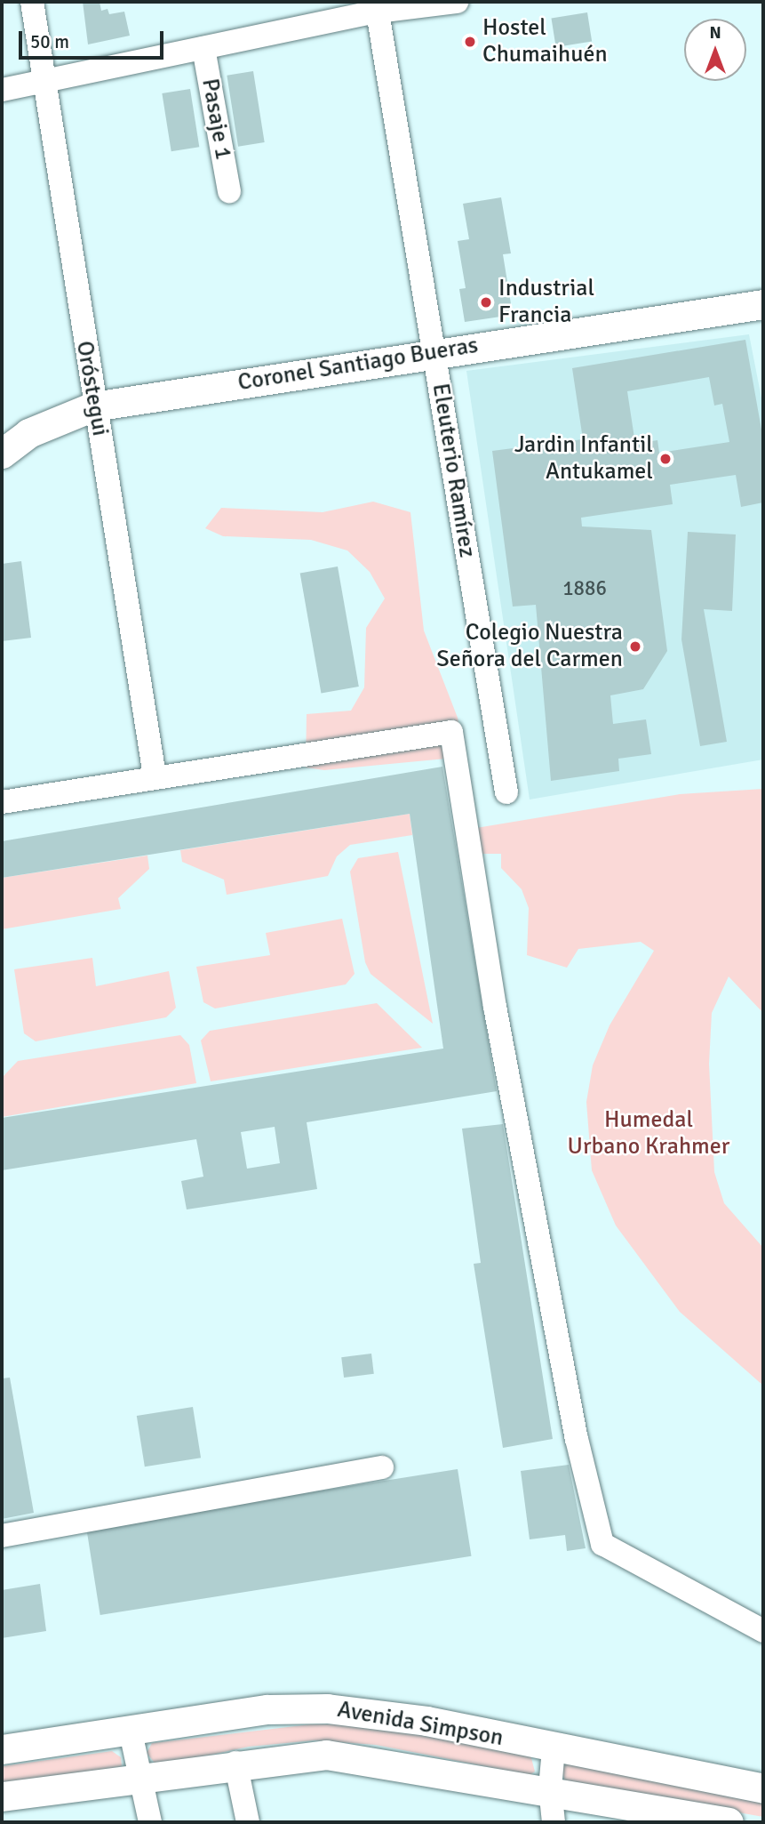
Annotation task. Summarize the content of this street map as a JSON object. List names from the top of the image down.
{
  "streets": {
    "main road": ["Coronel Santiago Bueras", "Avenida Simpson"],
    "street": ["Pasaje 1", "Oróstegui", "Eleuterio Ramírez"]
  },
  "crossings": [
    ["Coronel Santiago Bueras", "Oróstegui"],
    ["Coronel Santiago Bueras", "Eleuterio Ramírez"]
  ],
  "parks": ["Humedal Urbano Krahmer"],
  "places": [
    "Hostel Chumaihuén",
    "Industrial Francia",
    "Jardin Infantil Antukamel",
    "Colegio Nuestra Señora del Carmen"
  ],
  "house_numbers": ["1886"],
  "scale_bar": "50 m",
  "north": "top"
}
